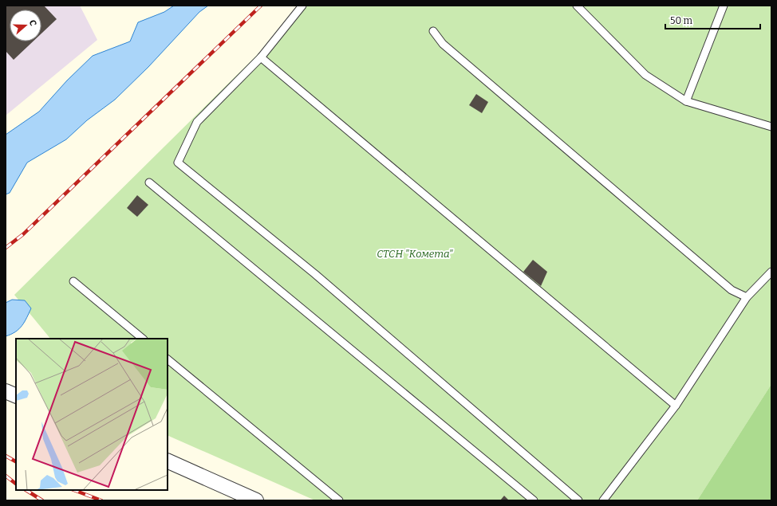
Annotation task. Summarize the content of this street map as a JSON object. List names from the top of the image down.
{
  "parks": ["СТСН \"Комета\""],
  "scale_bar": "50 m",
  "north": "right"
}
